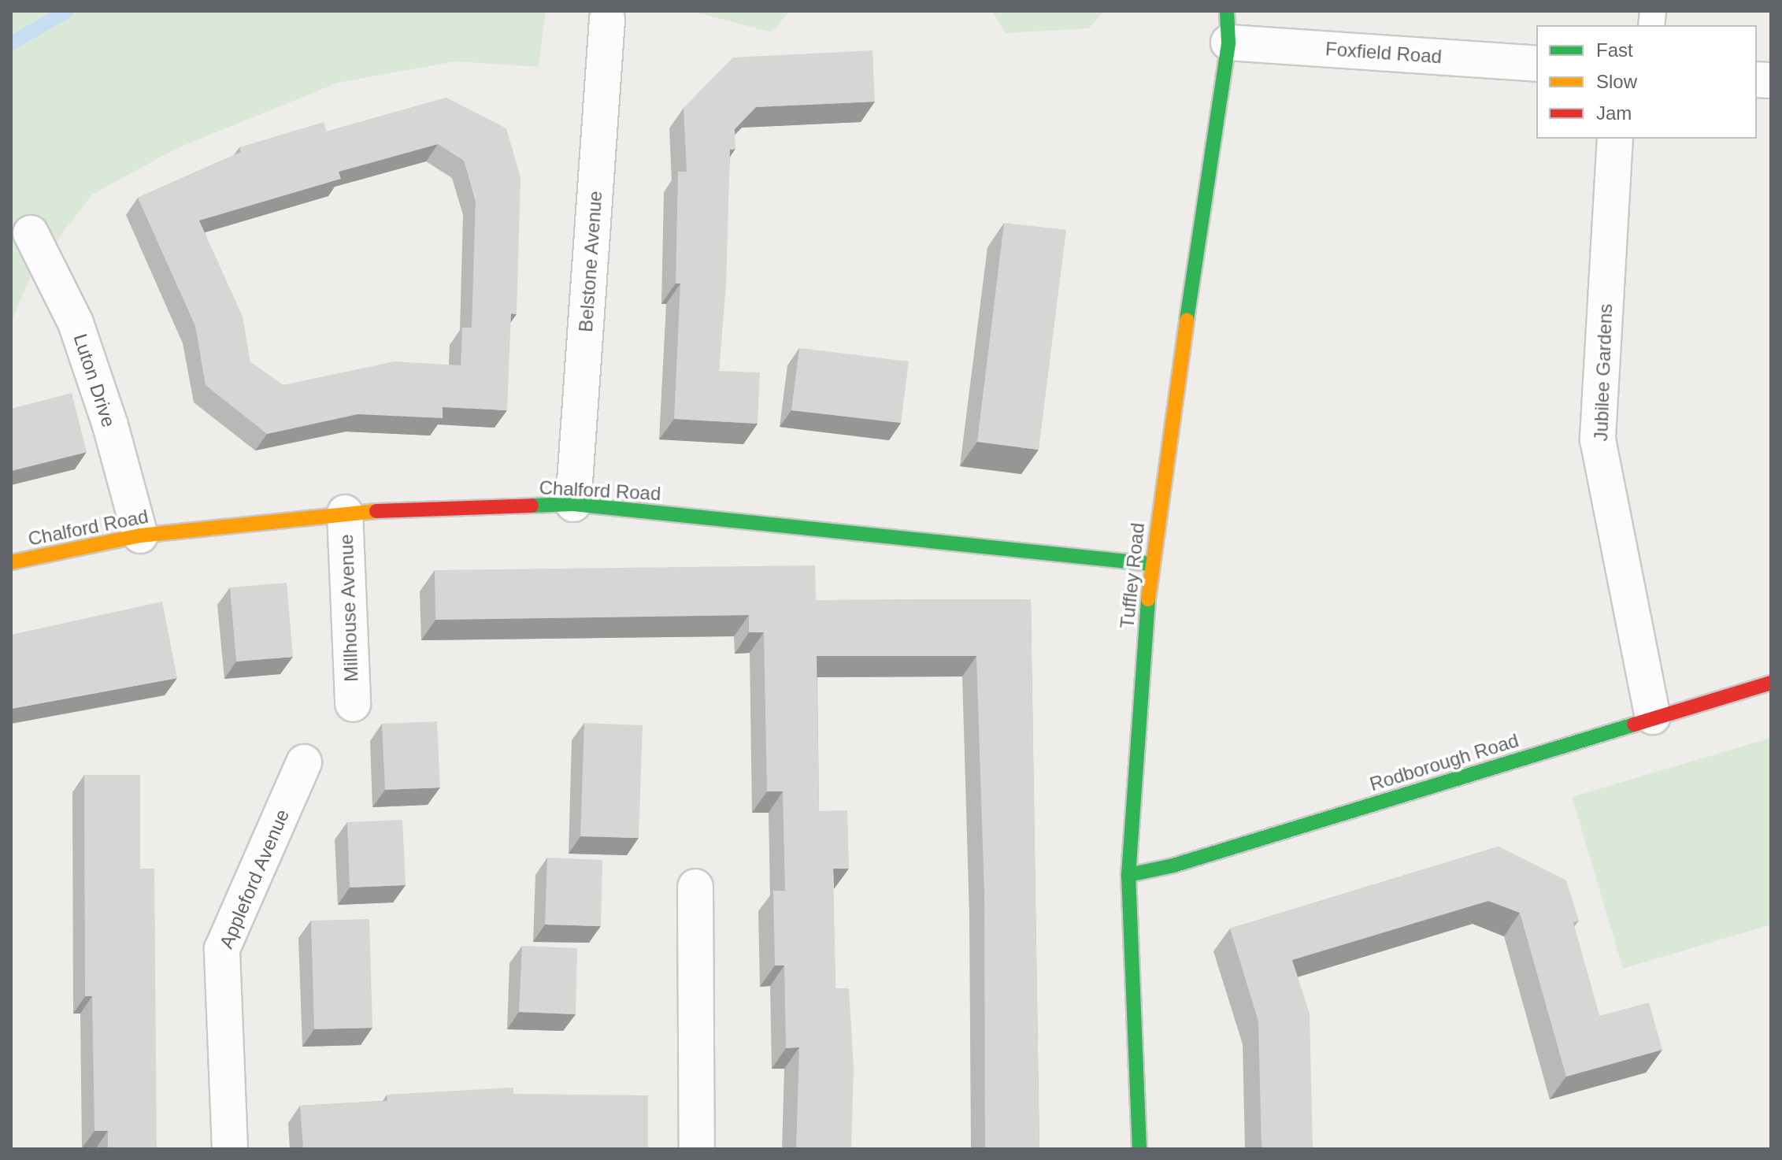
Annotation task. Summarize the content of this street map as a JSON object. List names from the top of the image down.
{
  "streets": {
    "street": [
      "Foxfield Road",
      "Belstone Avenue",
      "Jubilee Gardens",
      "Luton Drive",
      "Chalford Road",
      "Tuffley Road",
      "Millhouse Avenue",
      "Rodborough Road",
      "Appleford Avenue"
    ]
  },
  "crossings": [
    ["Foxfield Road", "Tuffley Road"],
    ["Belstone Avenue", "Chalford Road"],
    ["Jubilee Gardens", "Rodborough Road"],
    ["Luton Drive", "Chalford Road"],
    ["Chalford Road", "Tuffley Road"],
    ["Chalford Road", "Millhouse Avenue"],
    ["Tuffley Road", "Rodborough Road"]
  ],
  "legend": ["Fast", "Slow", "Jam"]
}
